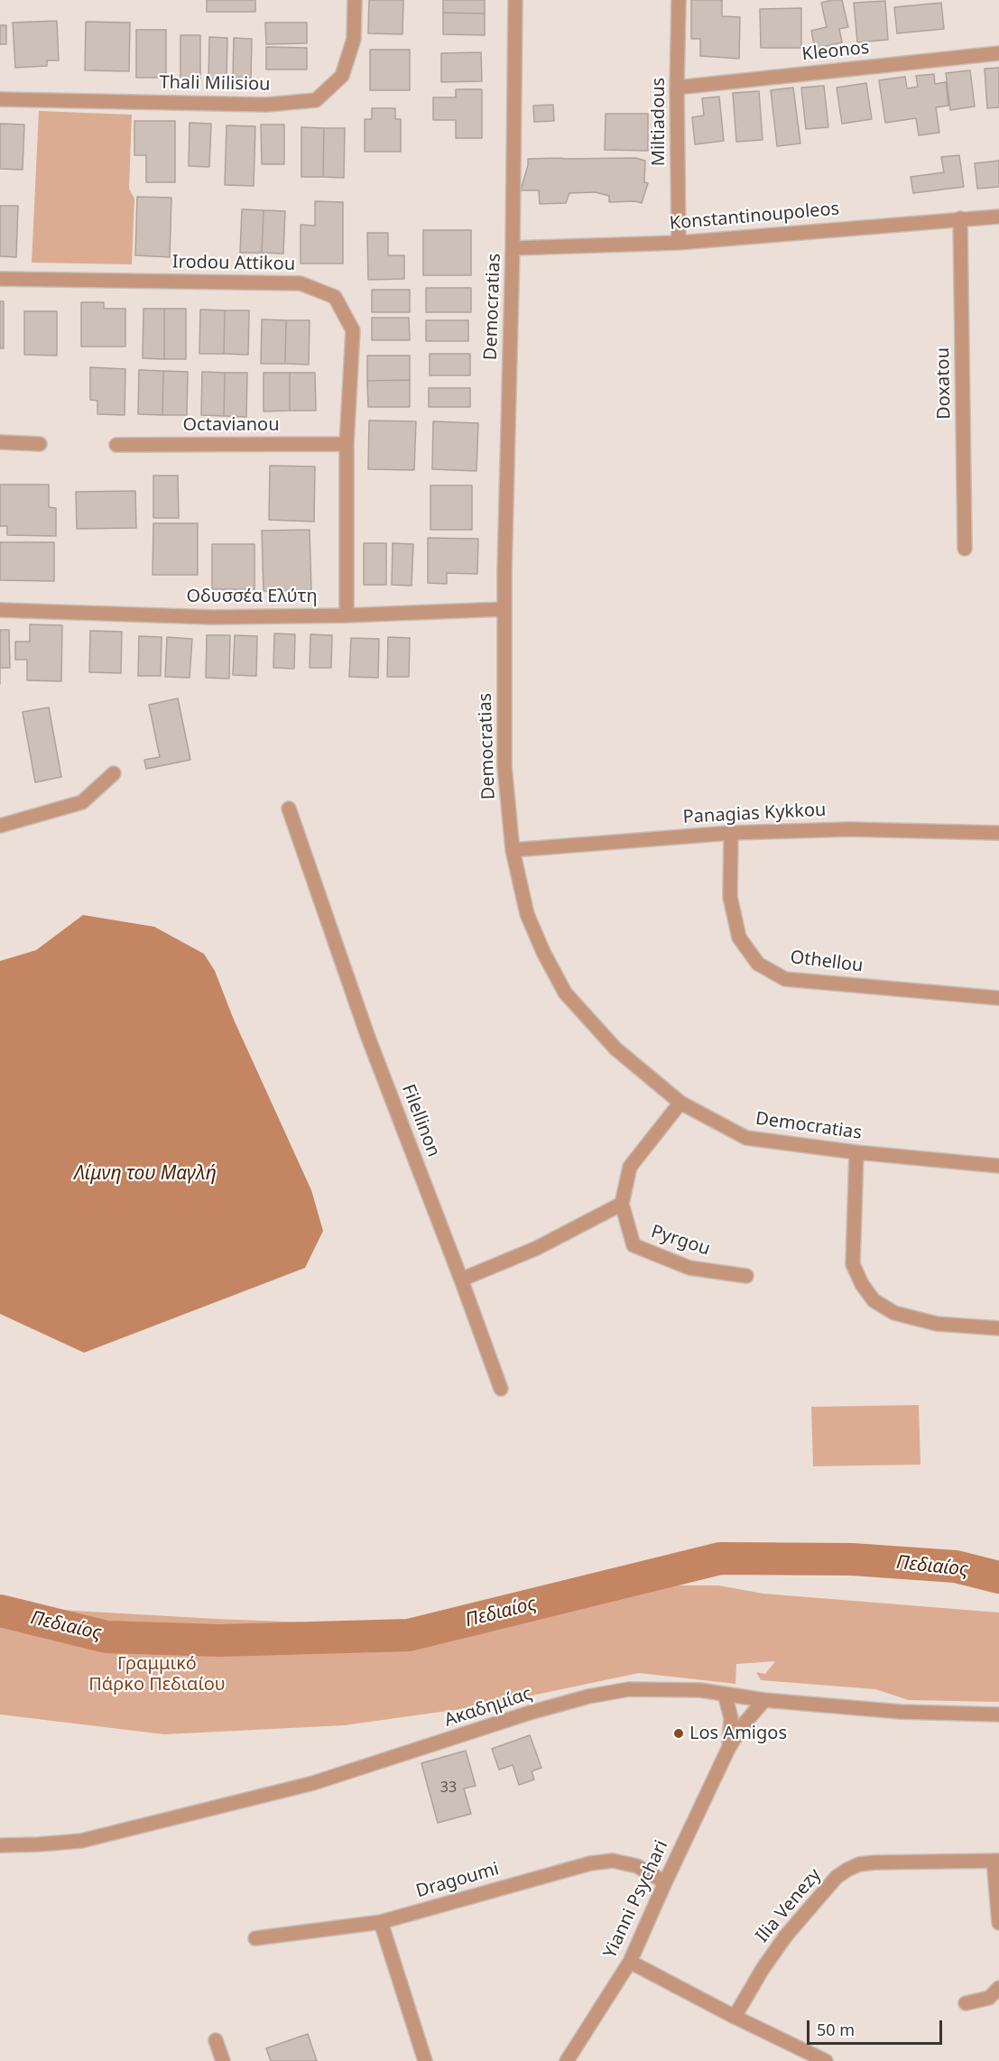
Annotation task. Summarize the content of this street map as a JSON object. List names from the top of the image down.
{
  "streets": {
    "street": [
      "Kleonos",
      "Thali Milisiou",
      "Miltiadous",
      "Konstantinoupoleos",
      "Irodou Attikou",
      "Democratias",
      "Doxatou",
      "Octavianou",
      "Οδυσσέα Ελύτη",
      "Panagias Kykkou",
      "Othellou",
      "Filellinon",
      "Pyrgou",
      "Ακαδημίας",
      "Dragoumi",
      "Yianni Psychari",
      "Ilia Venezy"
    ]
  },
  "crossings": [
    ["Kleonos", "Miltiadous"],
    ["Miltiadous", "Konstantinoupoleos"],
    ["Konstantinoupoleos", "Democratias"],
    ["Konstantinoupoleos", "Doxatou"],
    ["Irodou Attikou", "Octavianou"],
    ["Irodou Attikou", "Οδυσσέα Ελύτη"],
    ["Democratias", "Οδυσσέα Ελύτη"],
    ["Democratias", "Panagias Kykkou"],
    ["Democratias", "Pyrgou"],
    ["Panagias Kykkou", "Othellou"],
    ["Ακαδημίας", "Yianni Psychari"],
    ["Dragoumi", "Yianni Psychari"]
  ],
  "water": ["Λίμνη του Μαγλή", "Πεδιαίος"],
  "parks": ["Γραμμικό Πάρκο Πεδιαίου"],
  "places": ["Los Amigos"],
  "house_numbers": ["33"],
  "scale_bar": "50 m"
}
